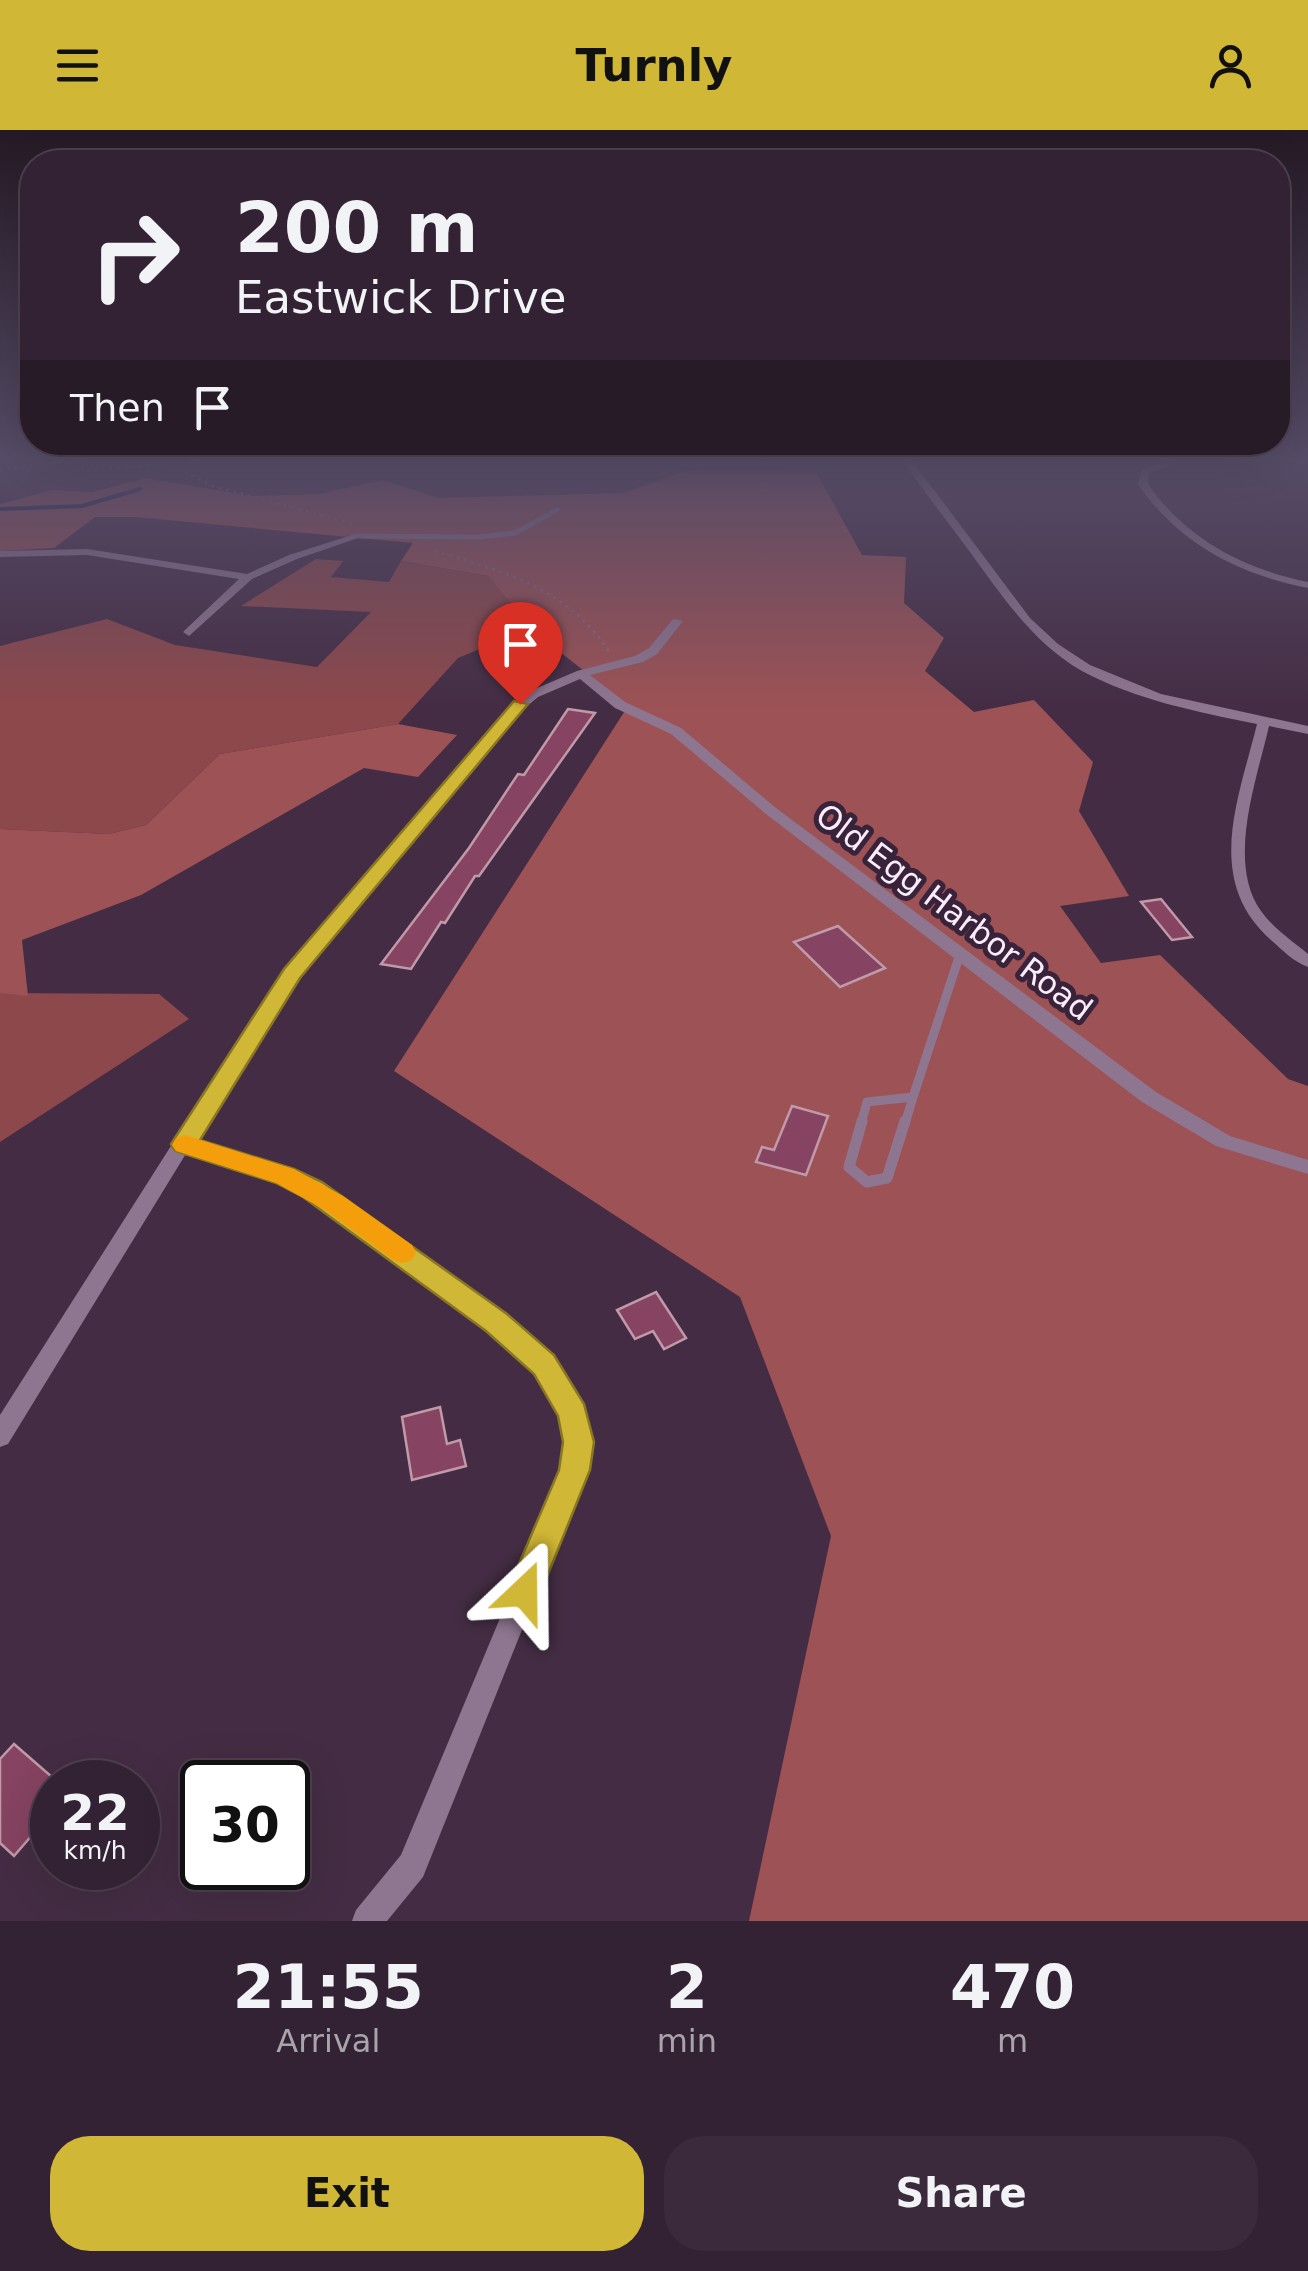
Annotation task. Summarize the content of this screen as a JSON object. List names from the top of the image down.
{
  "streets": {
    "street": ["Old Egg Harbor Road"]
  },
  "page": {
    "header": "Turnly",
    "turn": ["200 m", "Eastwick Drive"],
    "then": "Then",
    "speed": "22 km/h",
    "limit": "30",
    "eta": [
      "21:55",
      "Arrival",
      "2",
      "min",
      "470",
      "m"
    ],
    "buttons": ["Exit", "Share"]
  }
}
